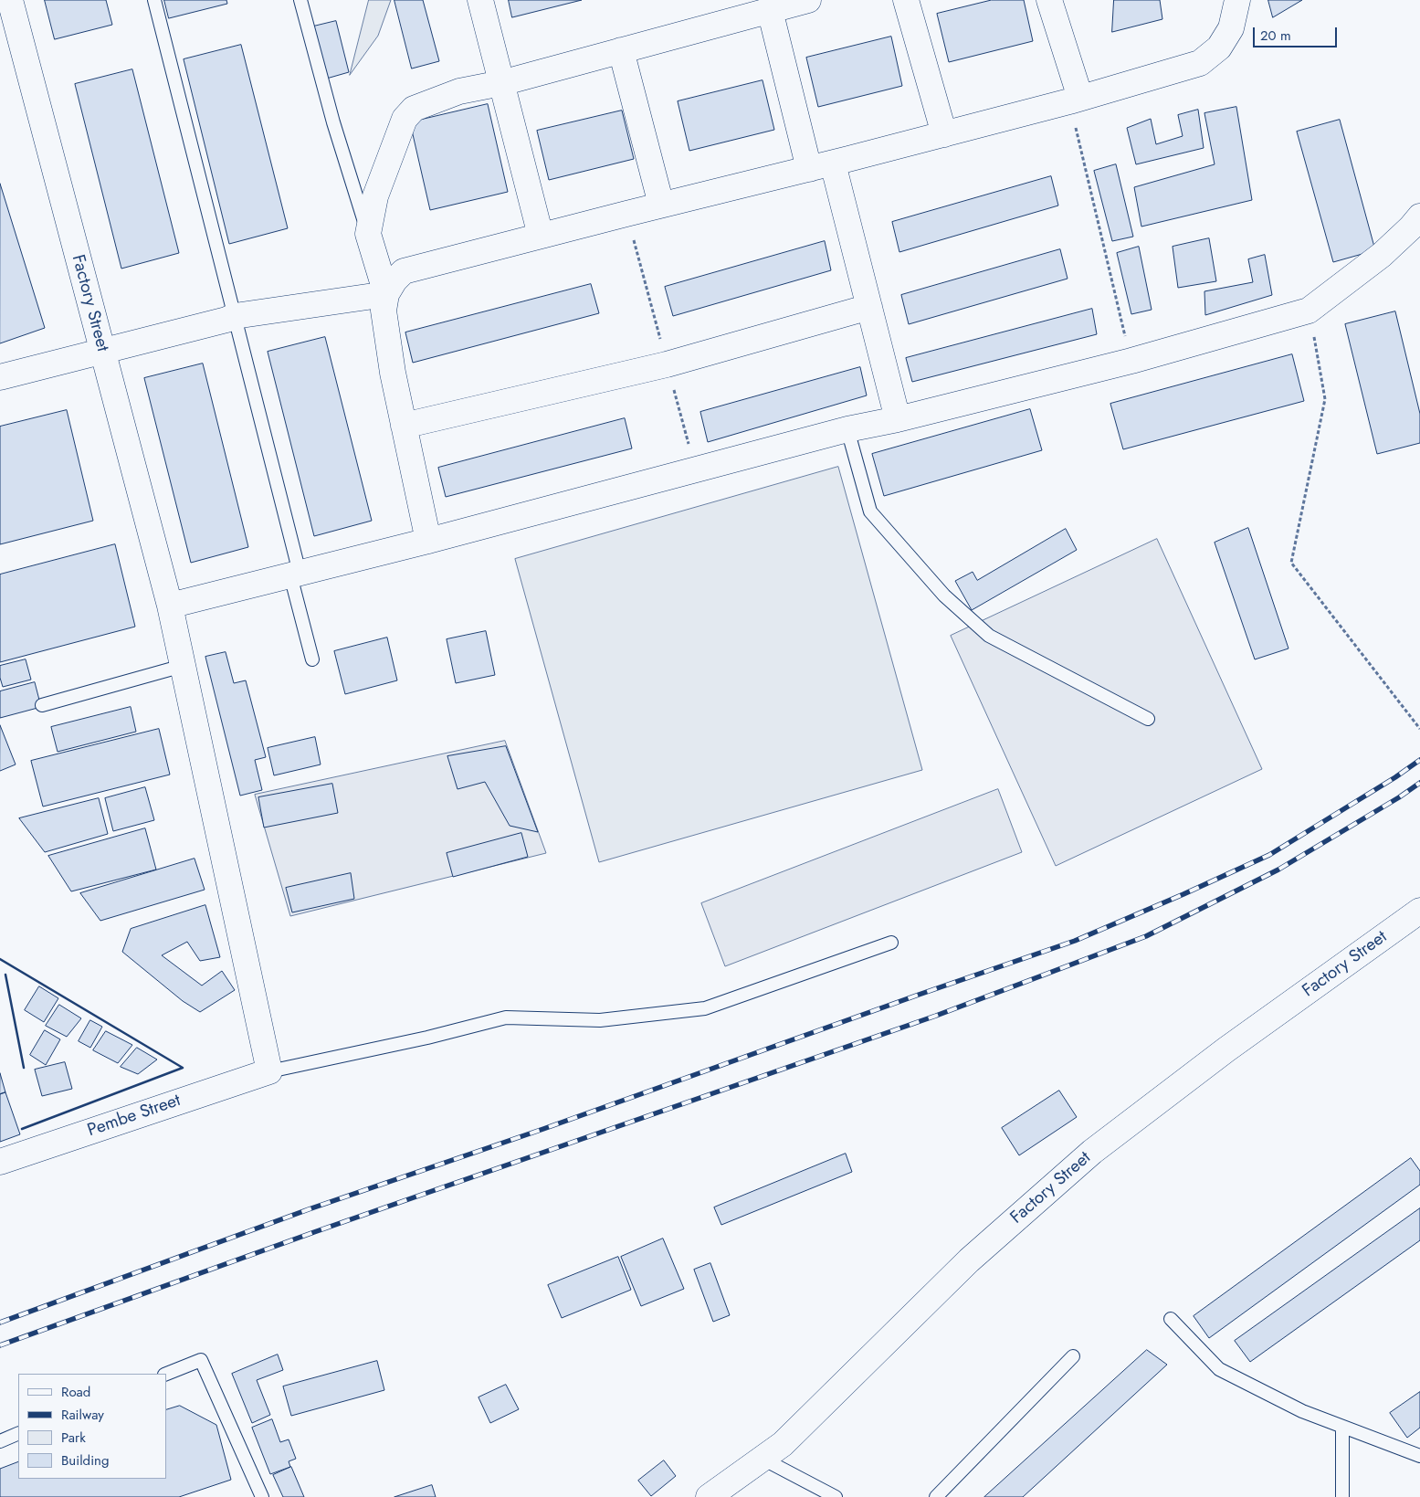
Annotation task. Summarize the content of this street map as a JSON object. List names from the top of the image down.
{
  "streets": {
    "street": ["Factory Street", "Pembe Street"]
  },
  "crossings": [
    ["Factory Street", "Pembe Street"]
  ],
  "legend": [
    "Road",
    "Railway",
    "Park",
    "Building"
  ],
  "scale_bar": "20 m"
}
